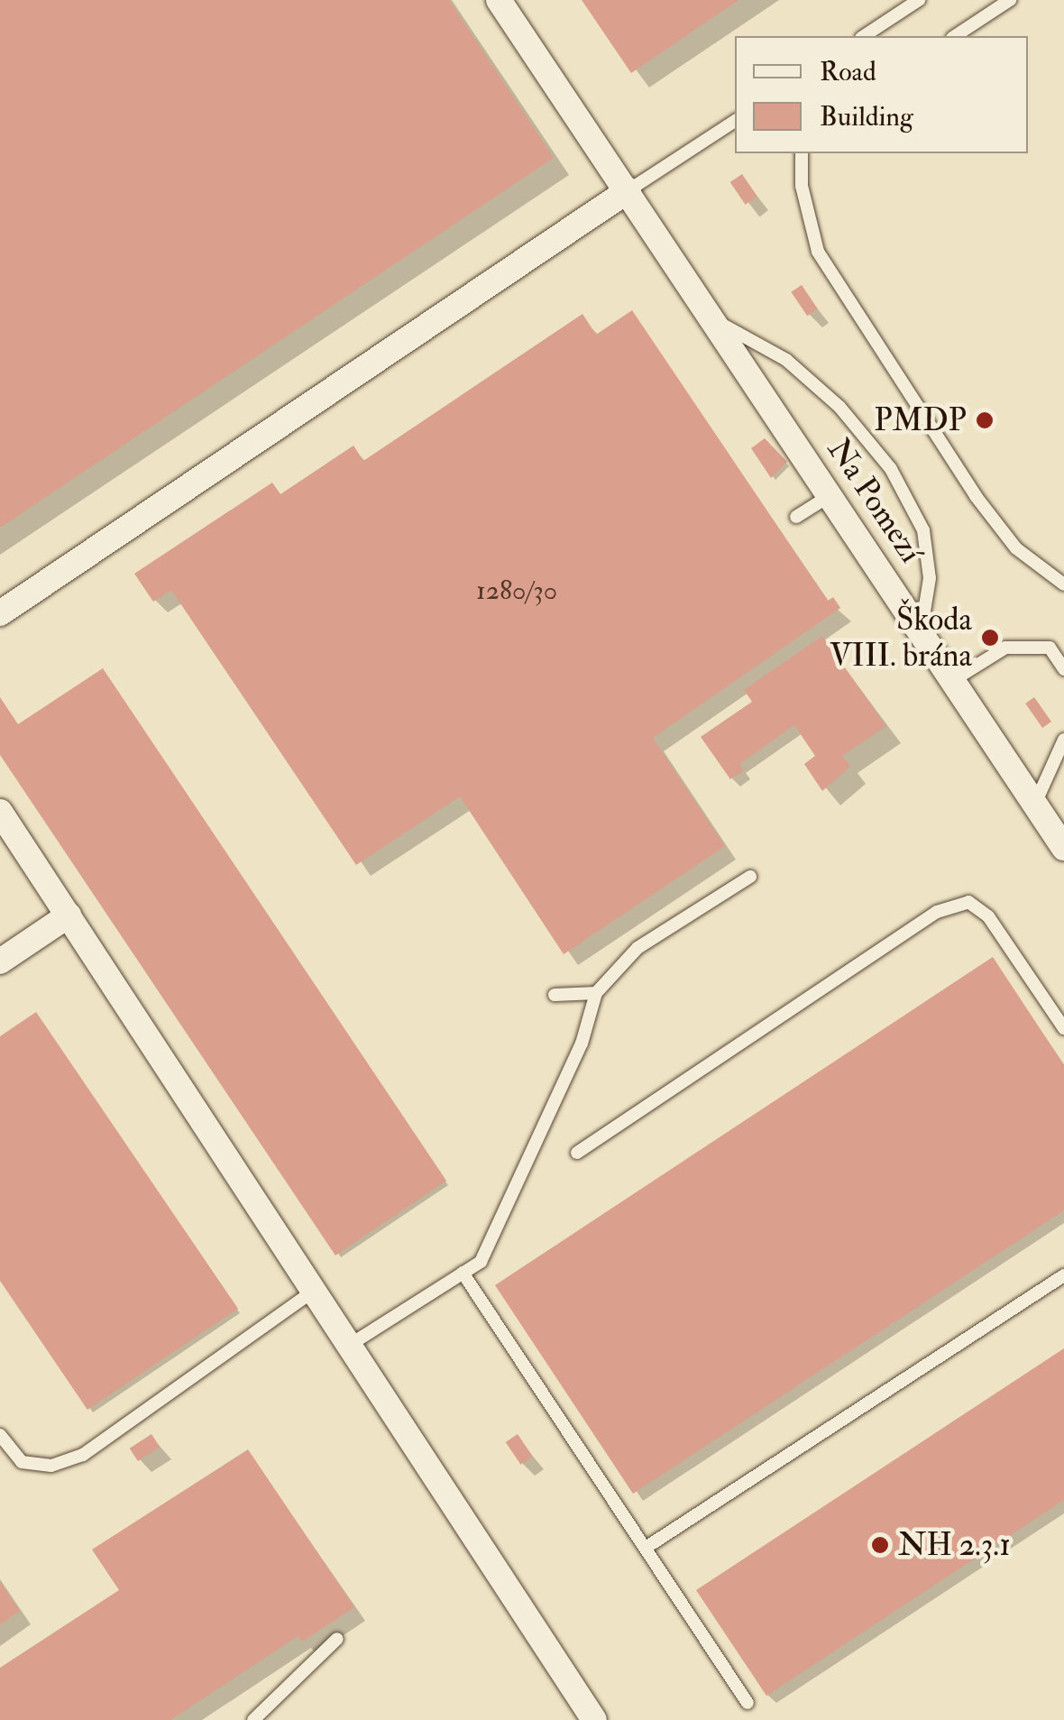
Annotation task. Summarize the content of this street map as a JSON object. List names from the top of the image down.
{
  "streets": {
    "street": ["Na Pomezí"]
  },
  "places": ["PMDP", "Škoda VIII. brána", "NH 2.3.1"],
  "house_numbers": ["1280/30"],
  "legend": ["Road", "Building"]
}
